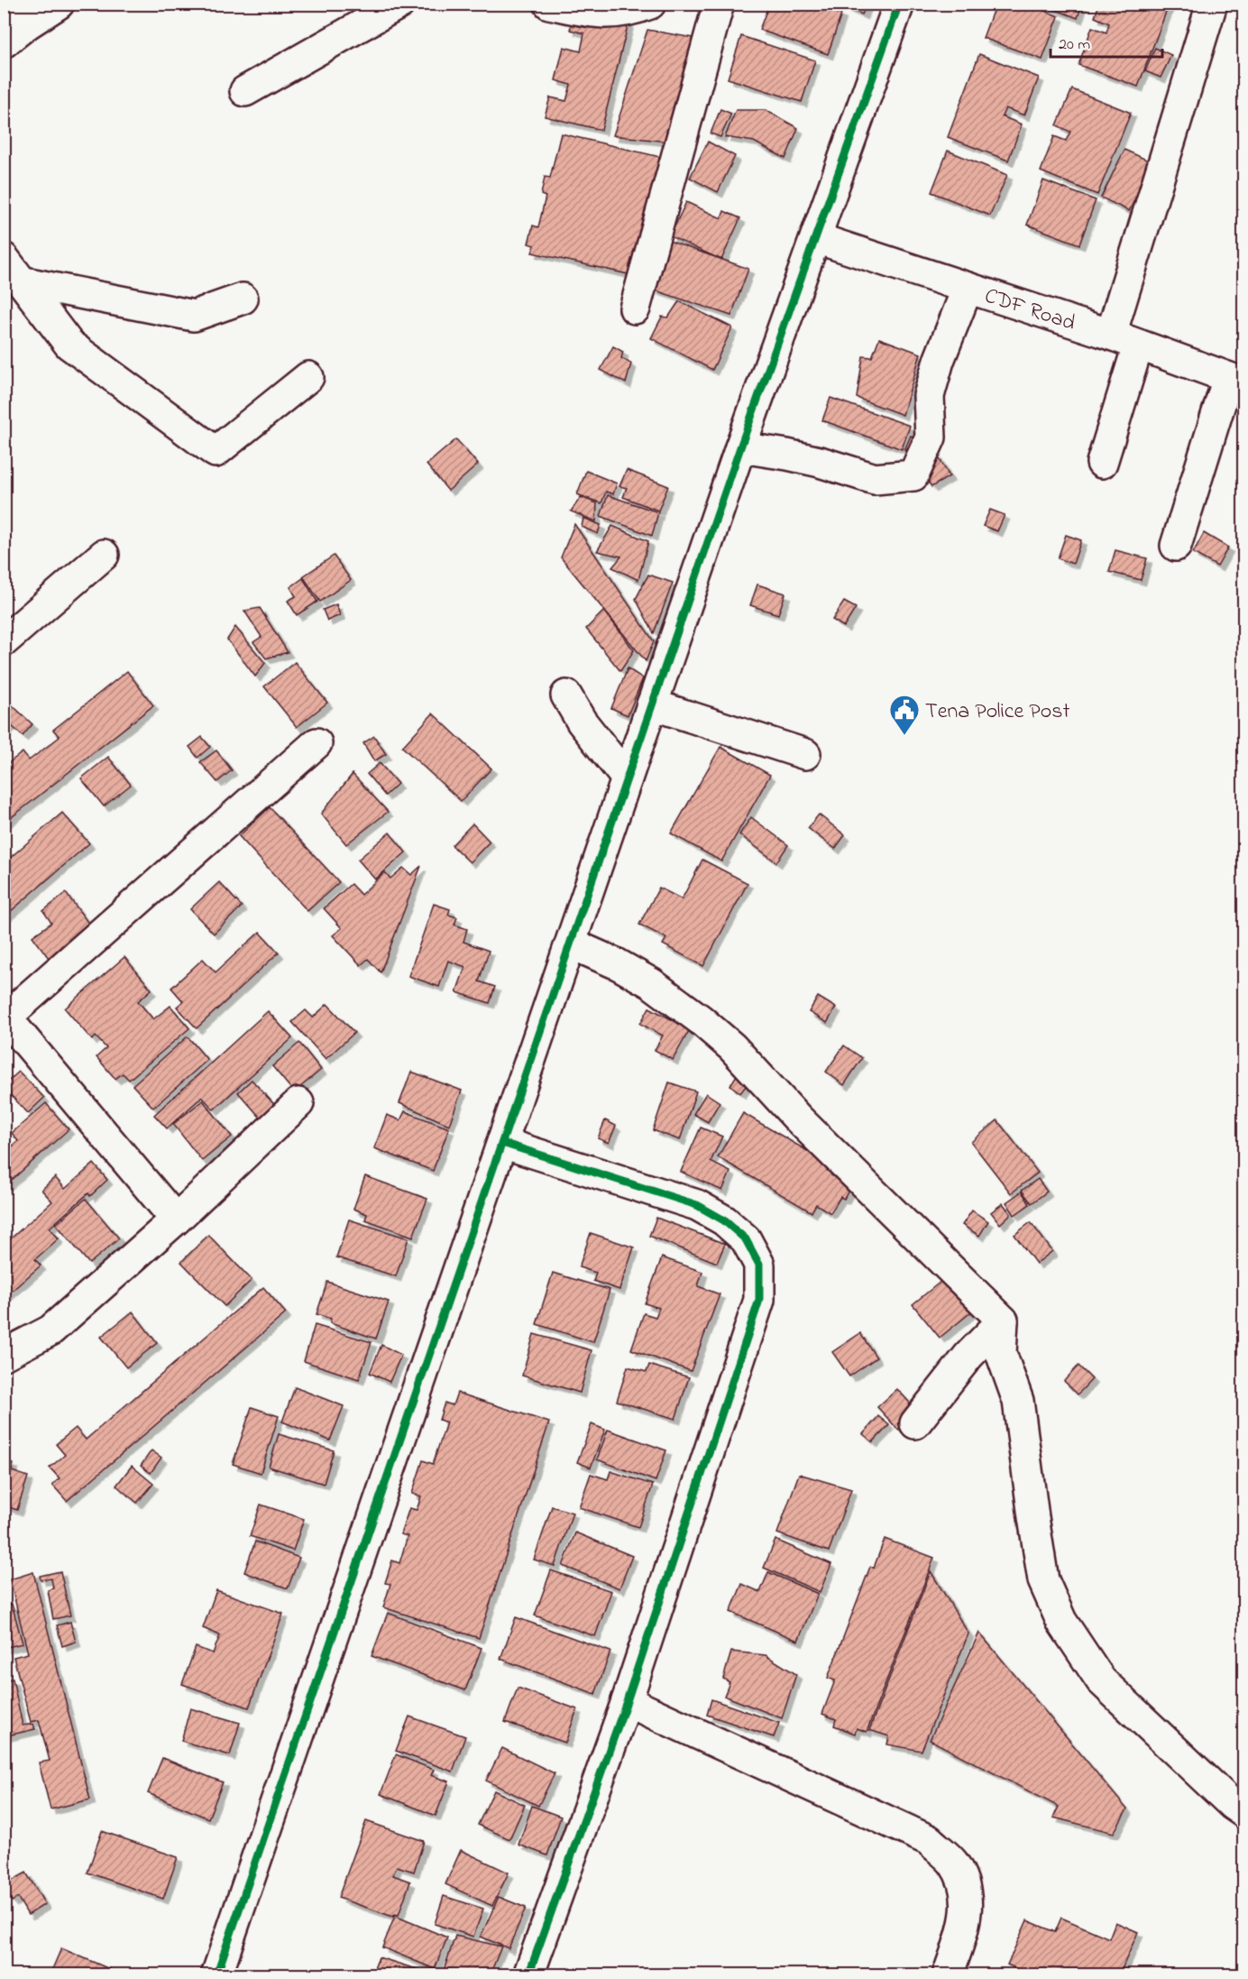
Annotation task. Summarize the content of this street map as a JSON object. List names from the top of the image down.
{
  "streets": {
    "street": ["CDF Road"]
  },
  "places": {
    "public building": ["Tena Police Post"]
  },
  "scale_bar": "20 m"
}
